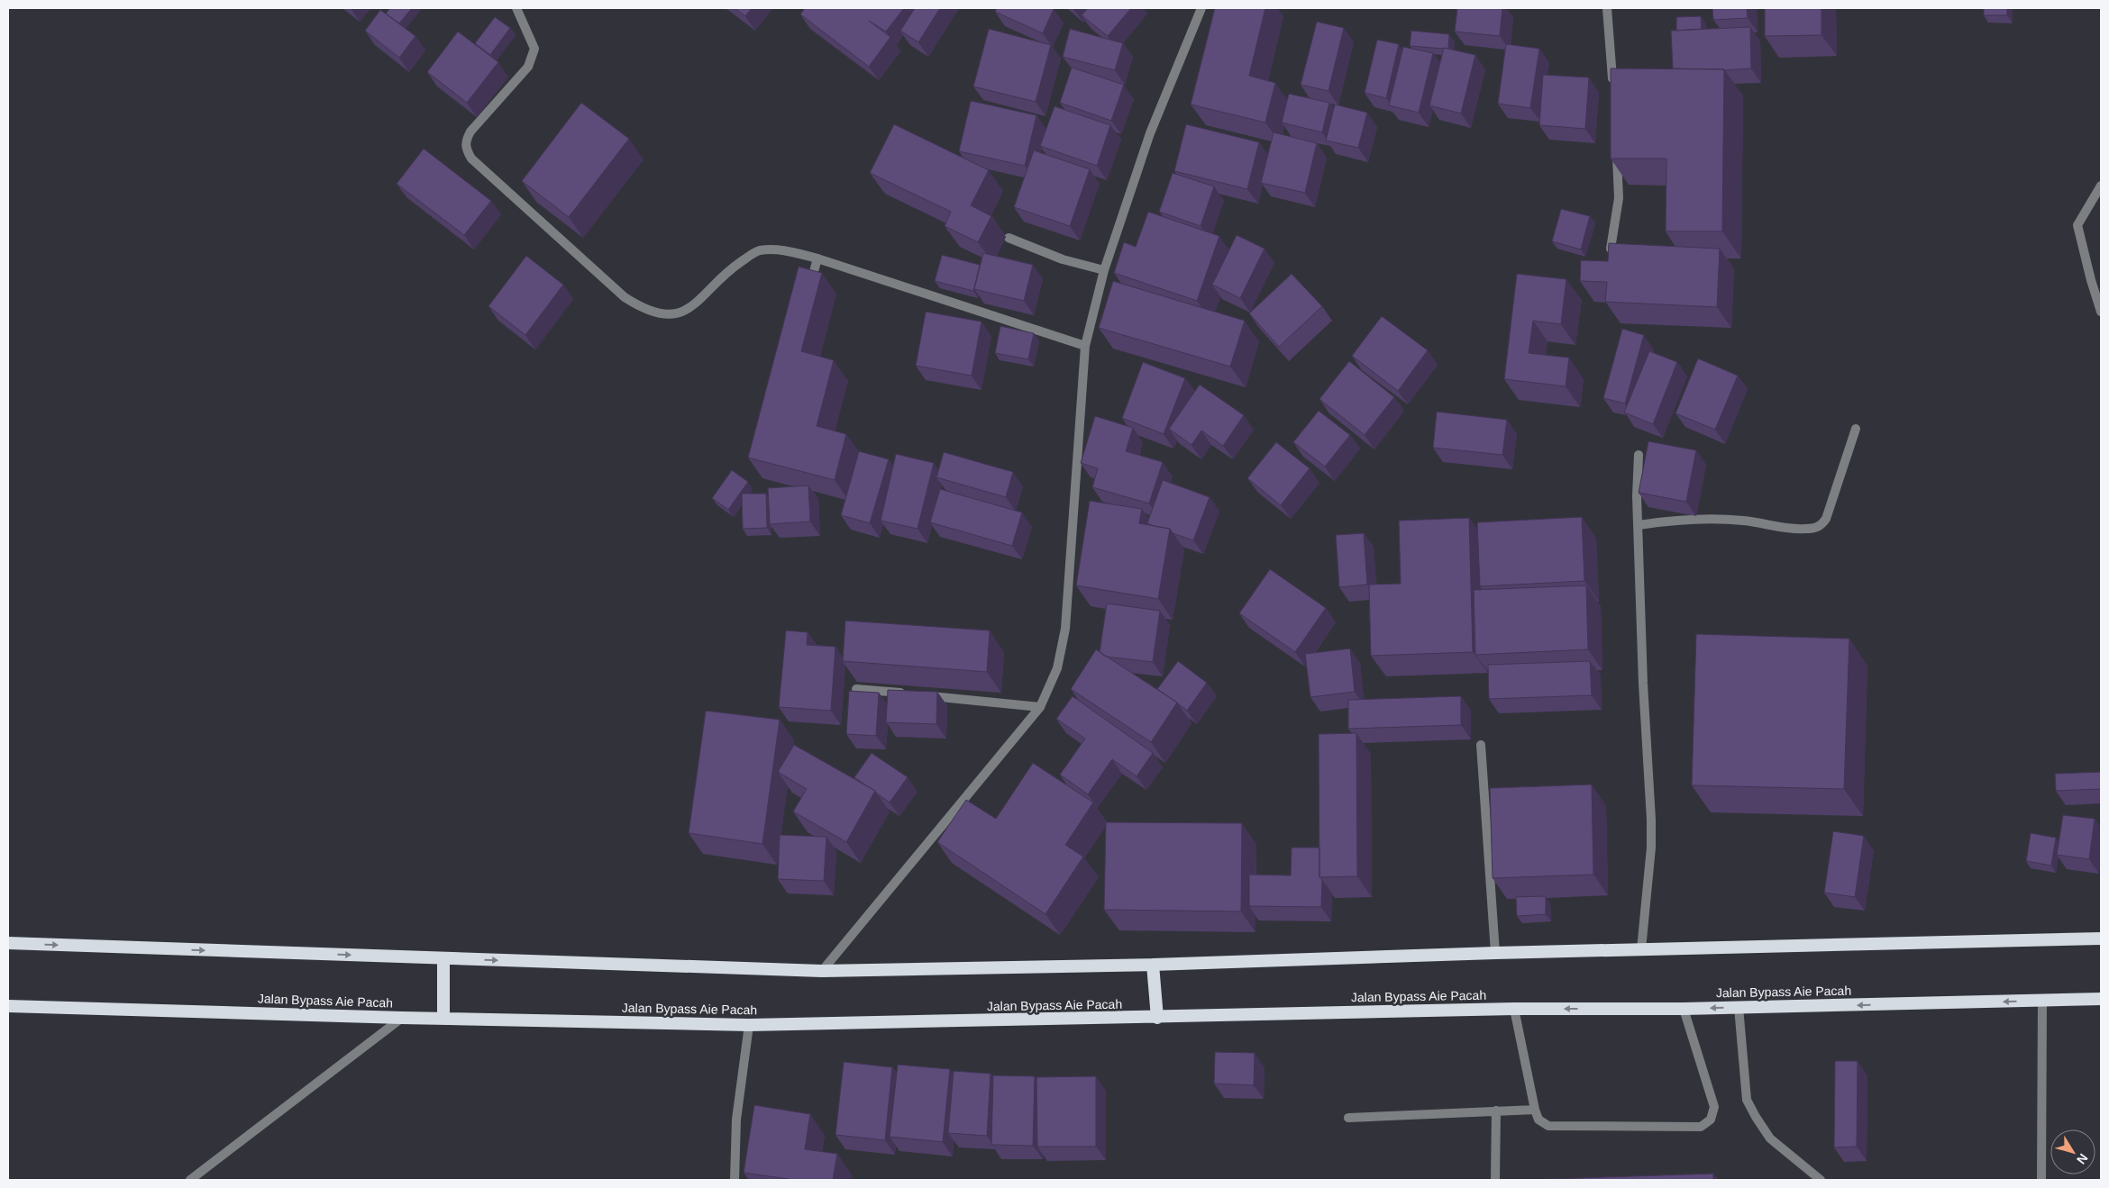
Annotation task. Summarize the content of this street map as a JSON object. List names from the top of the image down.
{
  "streets": {
    "highway": ["Jalan Bypass Aie Pacah"]
  },
  "north": "bottom right"
}
